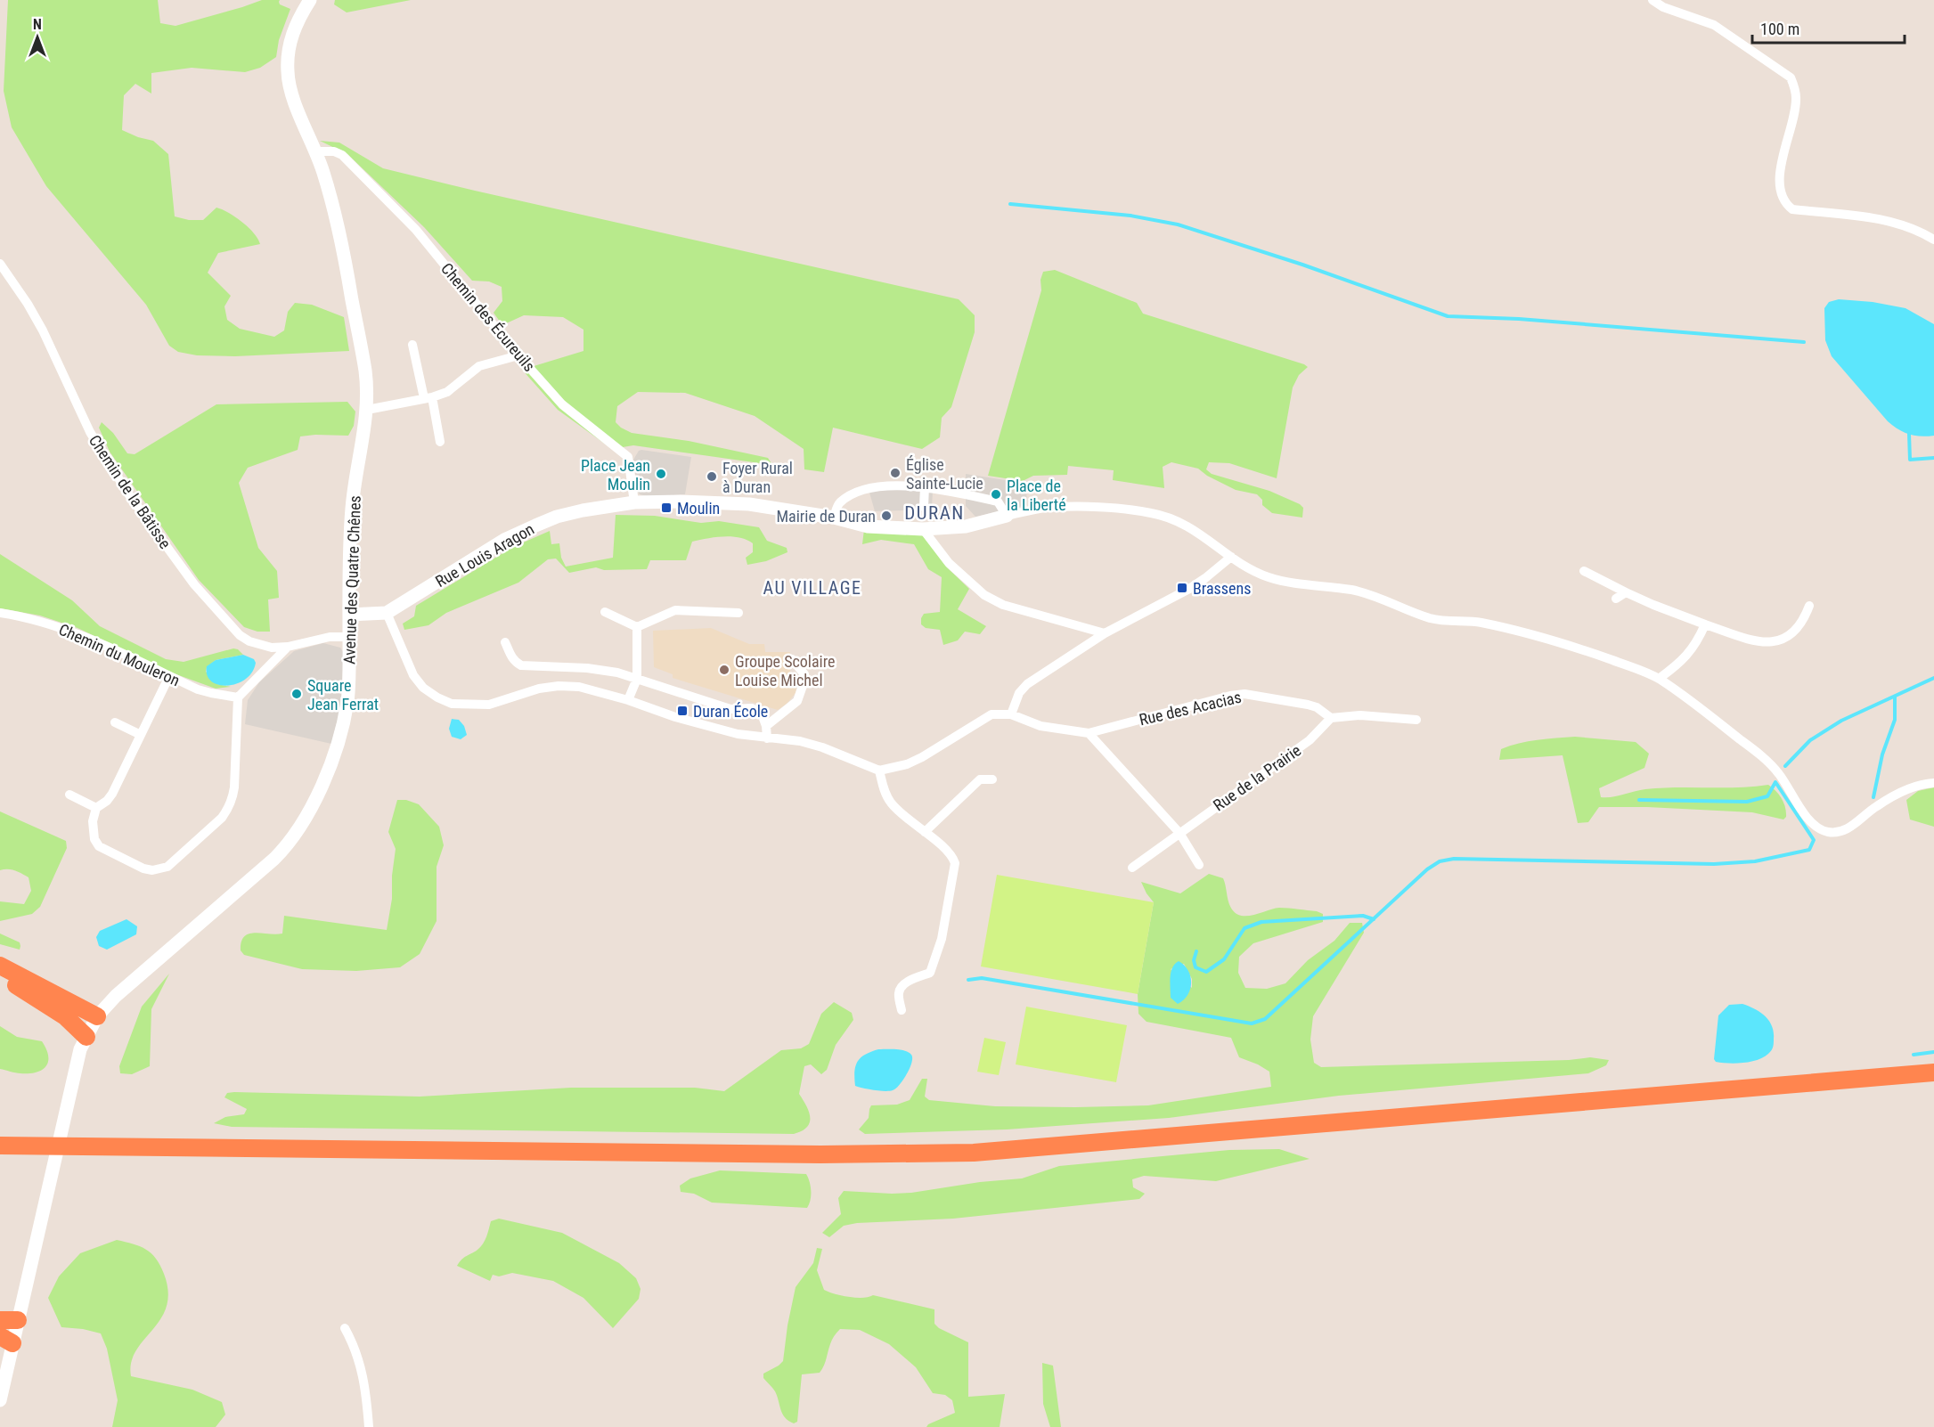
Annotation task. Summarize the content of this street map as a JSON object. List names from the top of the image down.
{
  "streets": {
    "street": [
      "Chemin des Écureuils",
      "Chemin de la Bâtisse",
      "Rue Louis Aragon",
      "Avenue des Quatre Chênes",
      "Chemin du Mouleron",
      "Rue des Acacias",
      "Rue de la Prairie"
    ]
  },
  "crossings": [
    ["Chemin des Écureuils", "Rue Louis Aragon"],
    ["Chemin des Écureuils", "Avenue des Quatre Chênes"],
    ["Rue Louis Aragon", "Avenue des Quatre Chênes"],
    ["Rue des Acacias", "Rue de la Prairie"]
  ],
  "districts": ["DURAN", "AU VILLAGE"],
  "places": {
    "other": [
      "Église Sainte-Lucie",
      "Place Jean Moulin",
      "Foyer Rural à Duran",
      "Place de la Liberté",
      "Mairie de Duran",
      "Groupe Scolaire Louise Michel",
      "Square Jean Ferrat"
    ],
    "transit": ["Moulin", "Brassens", "Duran École"]
  },
  "scale_bar": "100 m",
  "north": "top"
}
